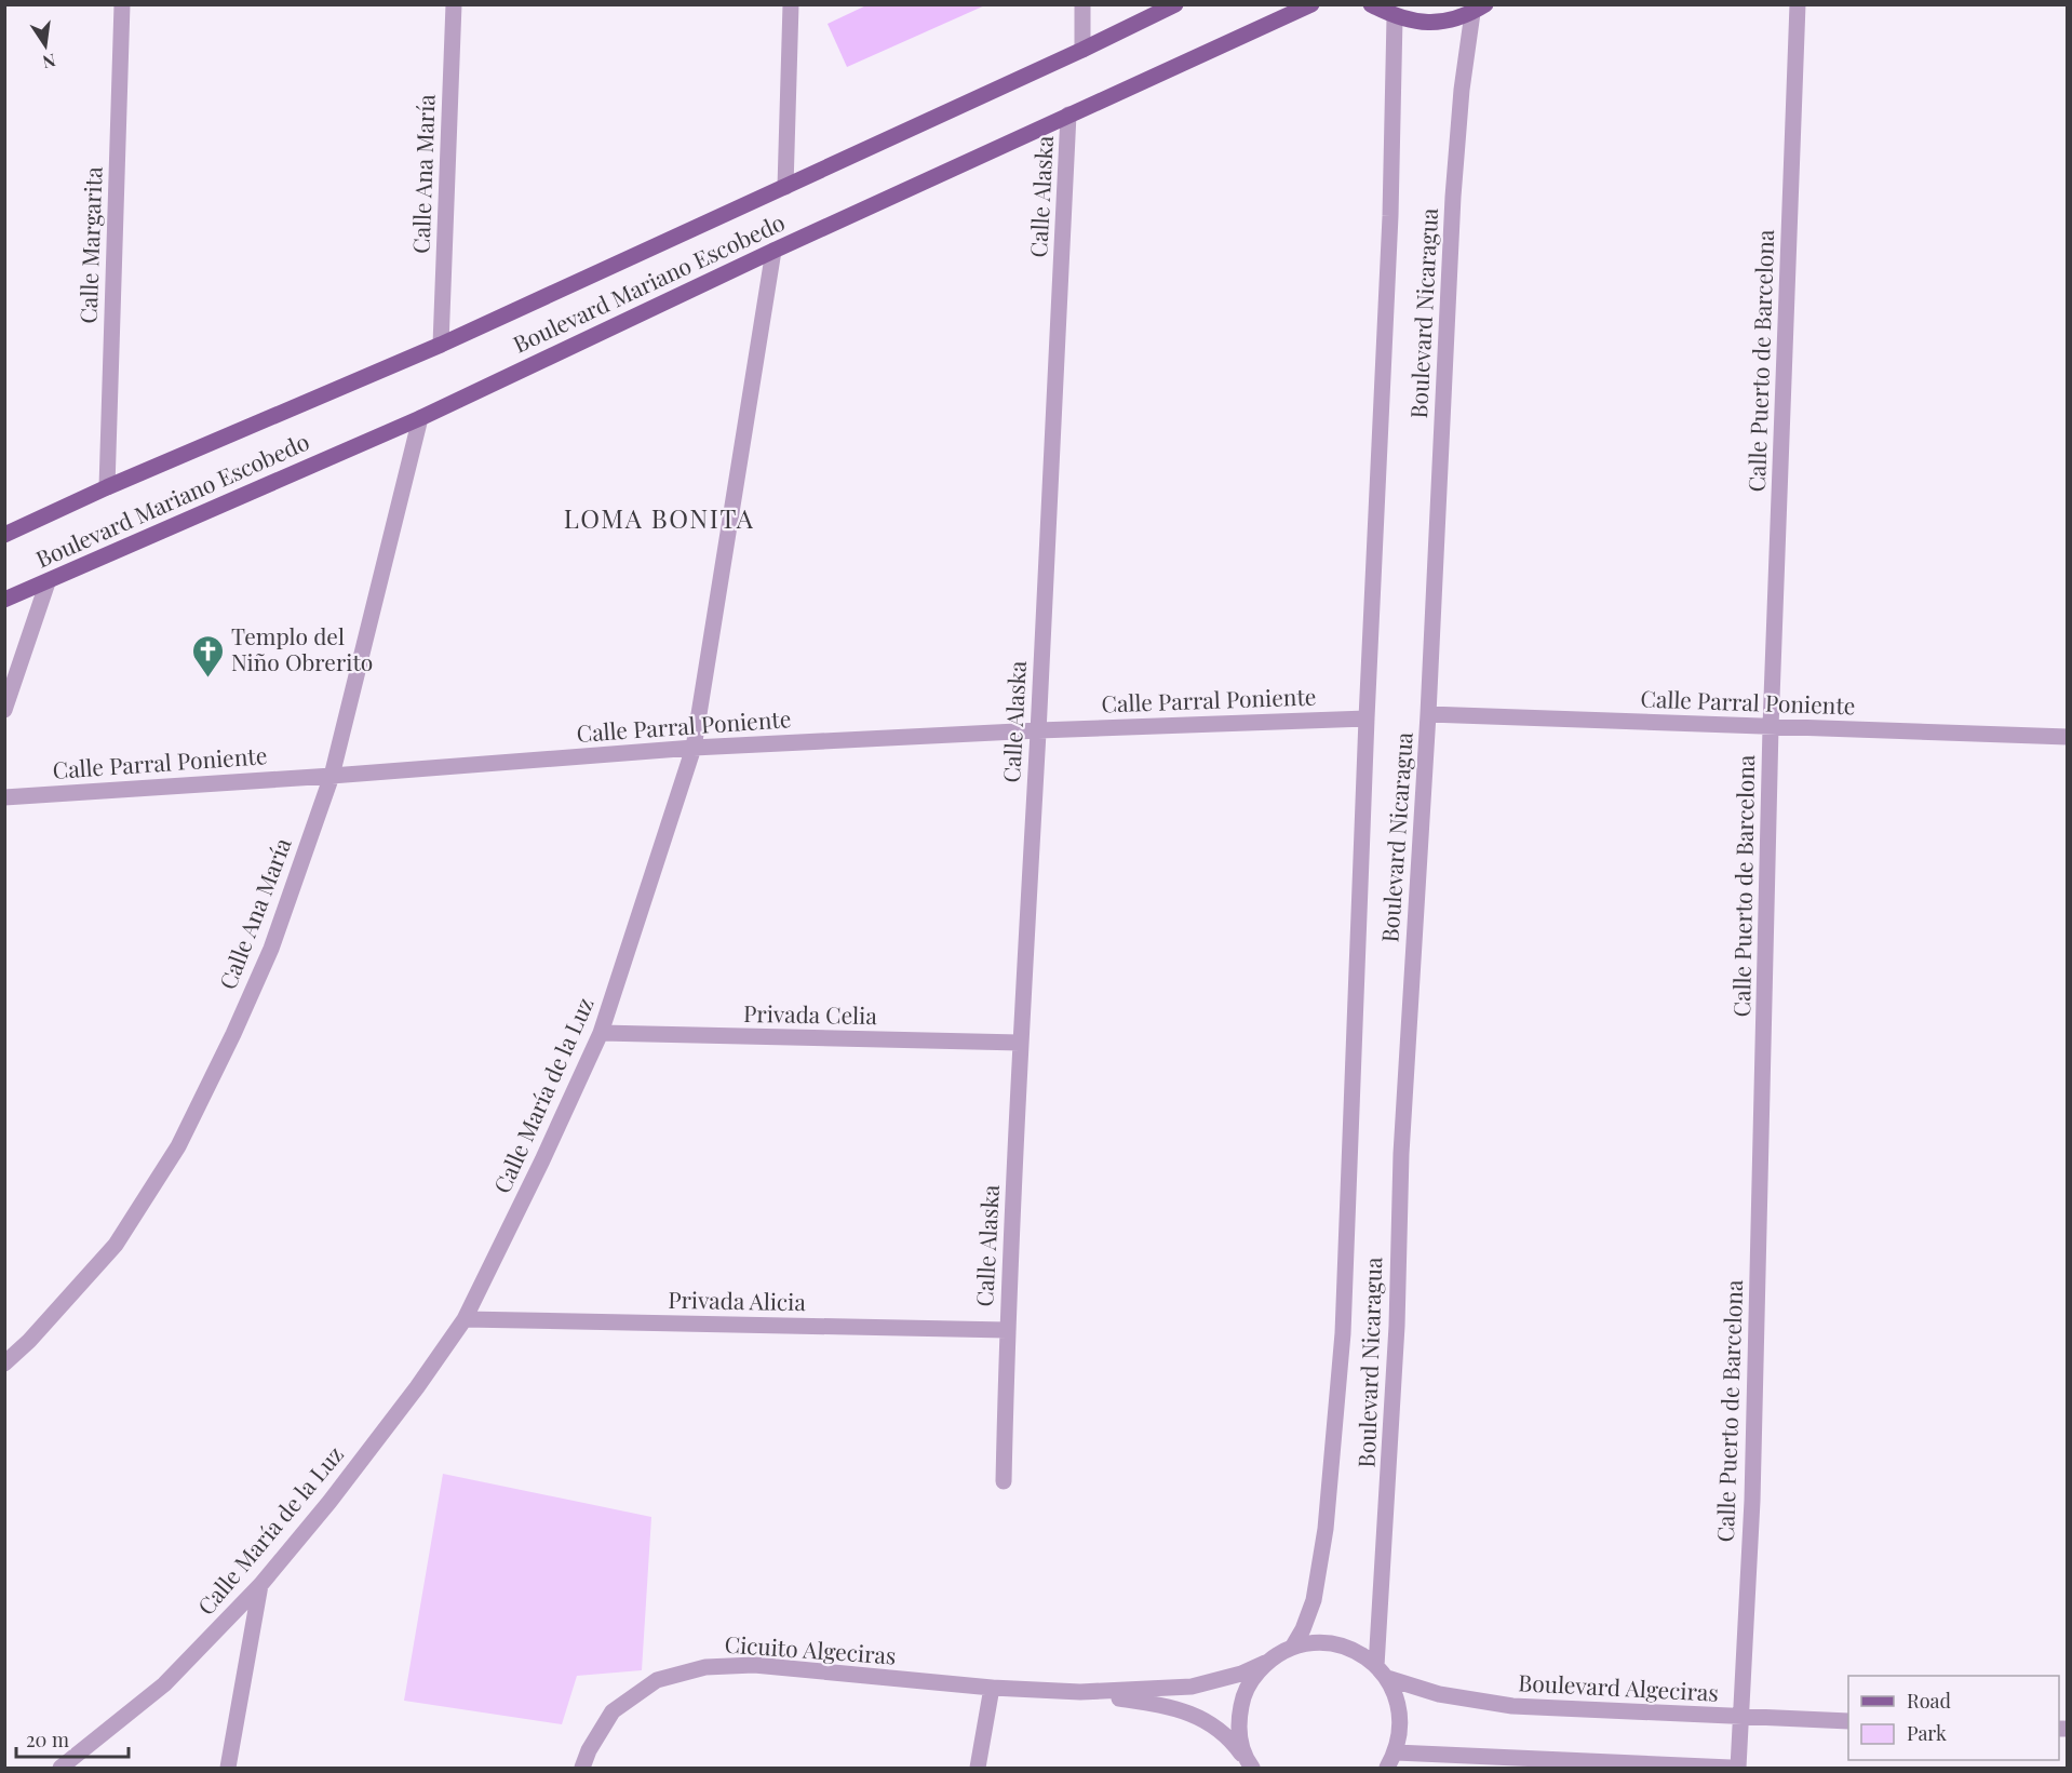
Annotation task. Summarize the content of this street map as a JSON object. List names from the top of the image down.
{
  "streets": {
    "main road": ["Boulevard Mariano Escobedo"],
    "street": [
      "Calle Ana María",
      "Calle Alaska",
      "Calle Margarita",
      "Boulevard Nicaragua",
      "Calle Puerto de Barcelona",
      "Calle Parral Poniente",
      "Privada Celia",
      "Calle María de la Luz",
      "Privada Alicia",
      "Cicuito Algeciras",
      "Boulevard Algeciras"
    ]
  },
  "crossings": [
    ["Calle Ana María", "Boulevard Mariano Escobedo"],
    ["Calle Ana María", "Calle Parral Poniente"],
    ["Calle Alaska", "Boulevard Mariano Escobedo"],
    ["Calle Alaska", "Calle Parral Poniente"],
    ["Calle Alaska", "Privada Celia"],
    ["Calle Alaska", "Privada Alicia"],
    ["Calle Margarita", "Boulevard Mariano Escobedo"],
    ["Boulevard Mariano Escobedo", "Calle María de la Luz"],
    ["Boulevard Nicaragua", "Calle Parral Poniente"],
    ["Boulevard Nicaragua", "Boulevard Algeciras"],
    ["Calle Puerto de Barcelona", "Calle Parral Poniente"],
    ["Calle Puerto de Barcelona", "Boulevard Algeciras"],
    ["Calle Parral Poniente", "Calle María de la Luz"],
    ["Privada Celia", "Calle María de la Luz"],
    ["Calle María de la Luz", "Privada Alicia"]
  ],
  "districts": ["LOMA BONITA"],
  "places": {
    "church": ["Templo del Niño Obrerito"]
  },
  "legend": ["Road", "Park"],
  "scale_bar": "20 m",
  "north": "bottom"
}
